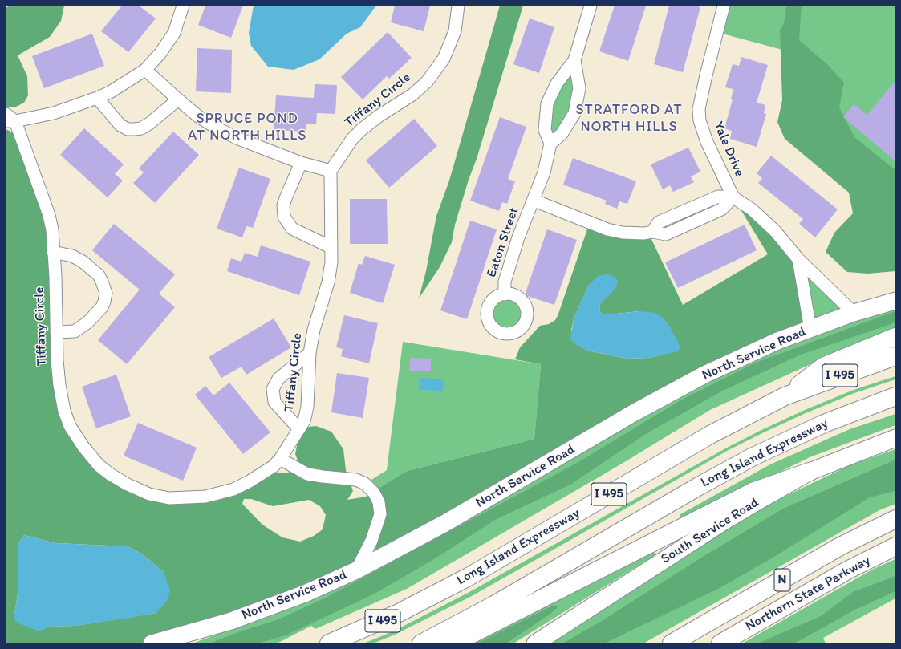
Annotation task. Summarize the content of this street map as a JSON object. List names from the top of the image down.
{
  "streets": {
    "highway": [
      "I 495",
      "Long Island Expressway",
      "N",
      "Northern State Parkway"
    ],
    "main road": ["North Service Road", "South Service Road"],
    "street": ["Tiffany Circle", "Yale Drive", "Eaton Street"]
  },
  "crossings": [
    ["Yale Drive", "North Service Road"]
  ],
  "districts": ["STRATFORD AT NORTH HILLS", "SPRUCE POND AT NORTH HILLS"]
}
